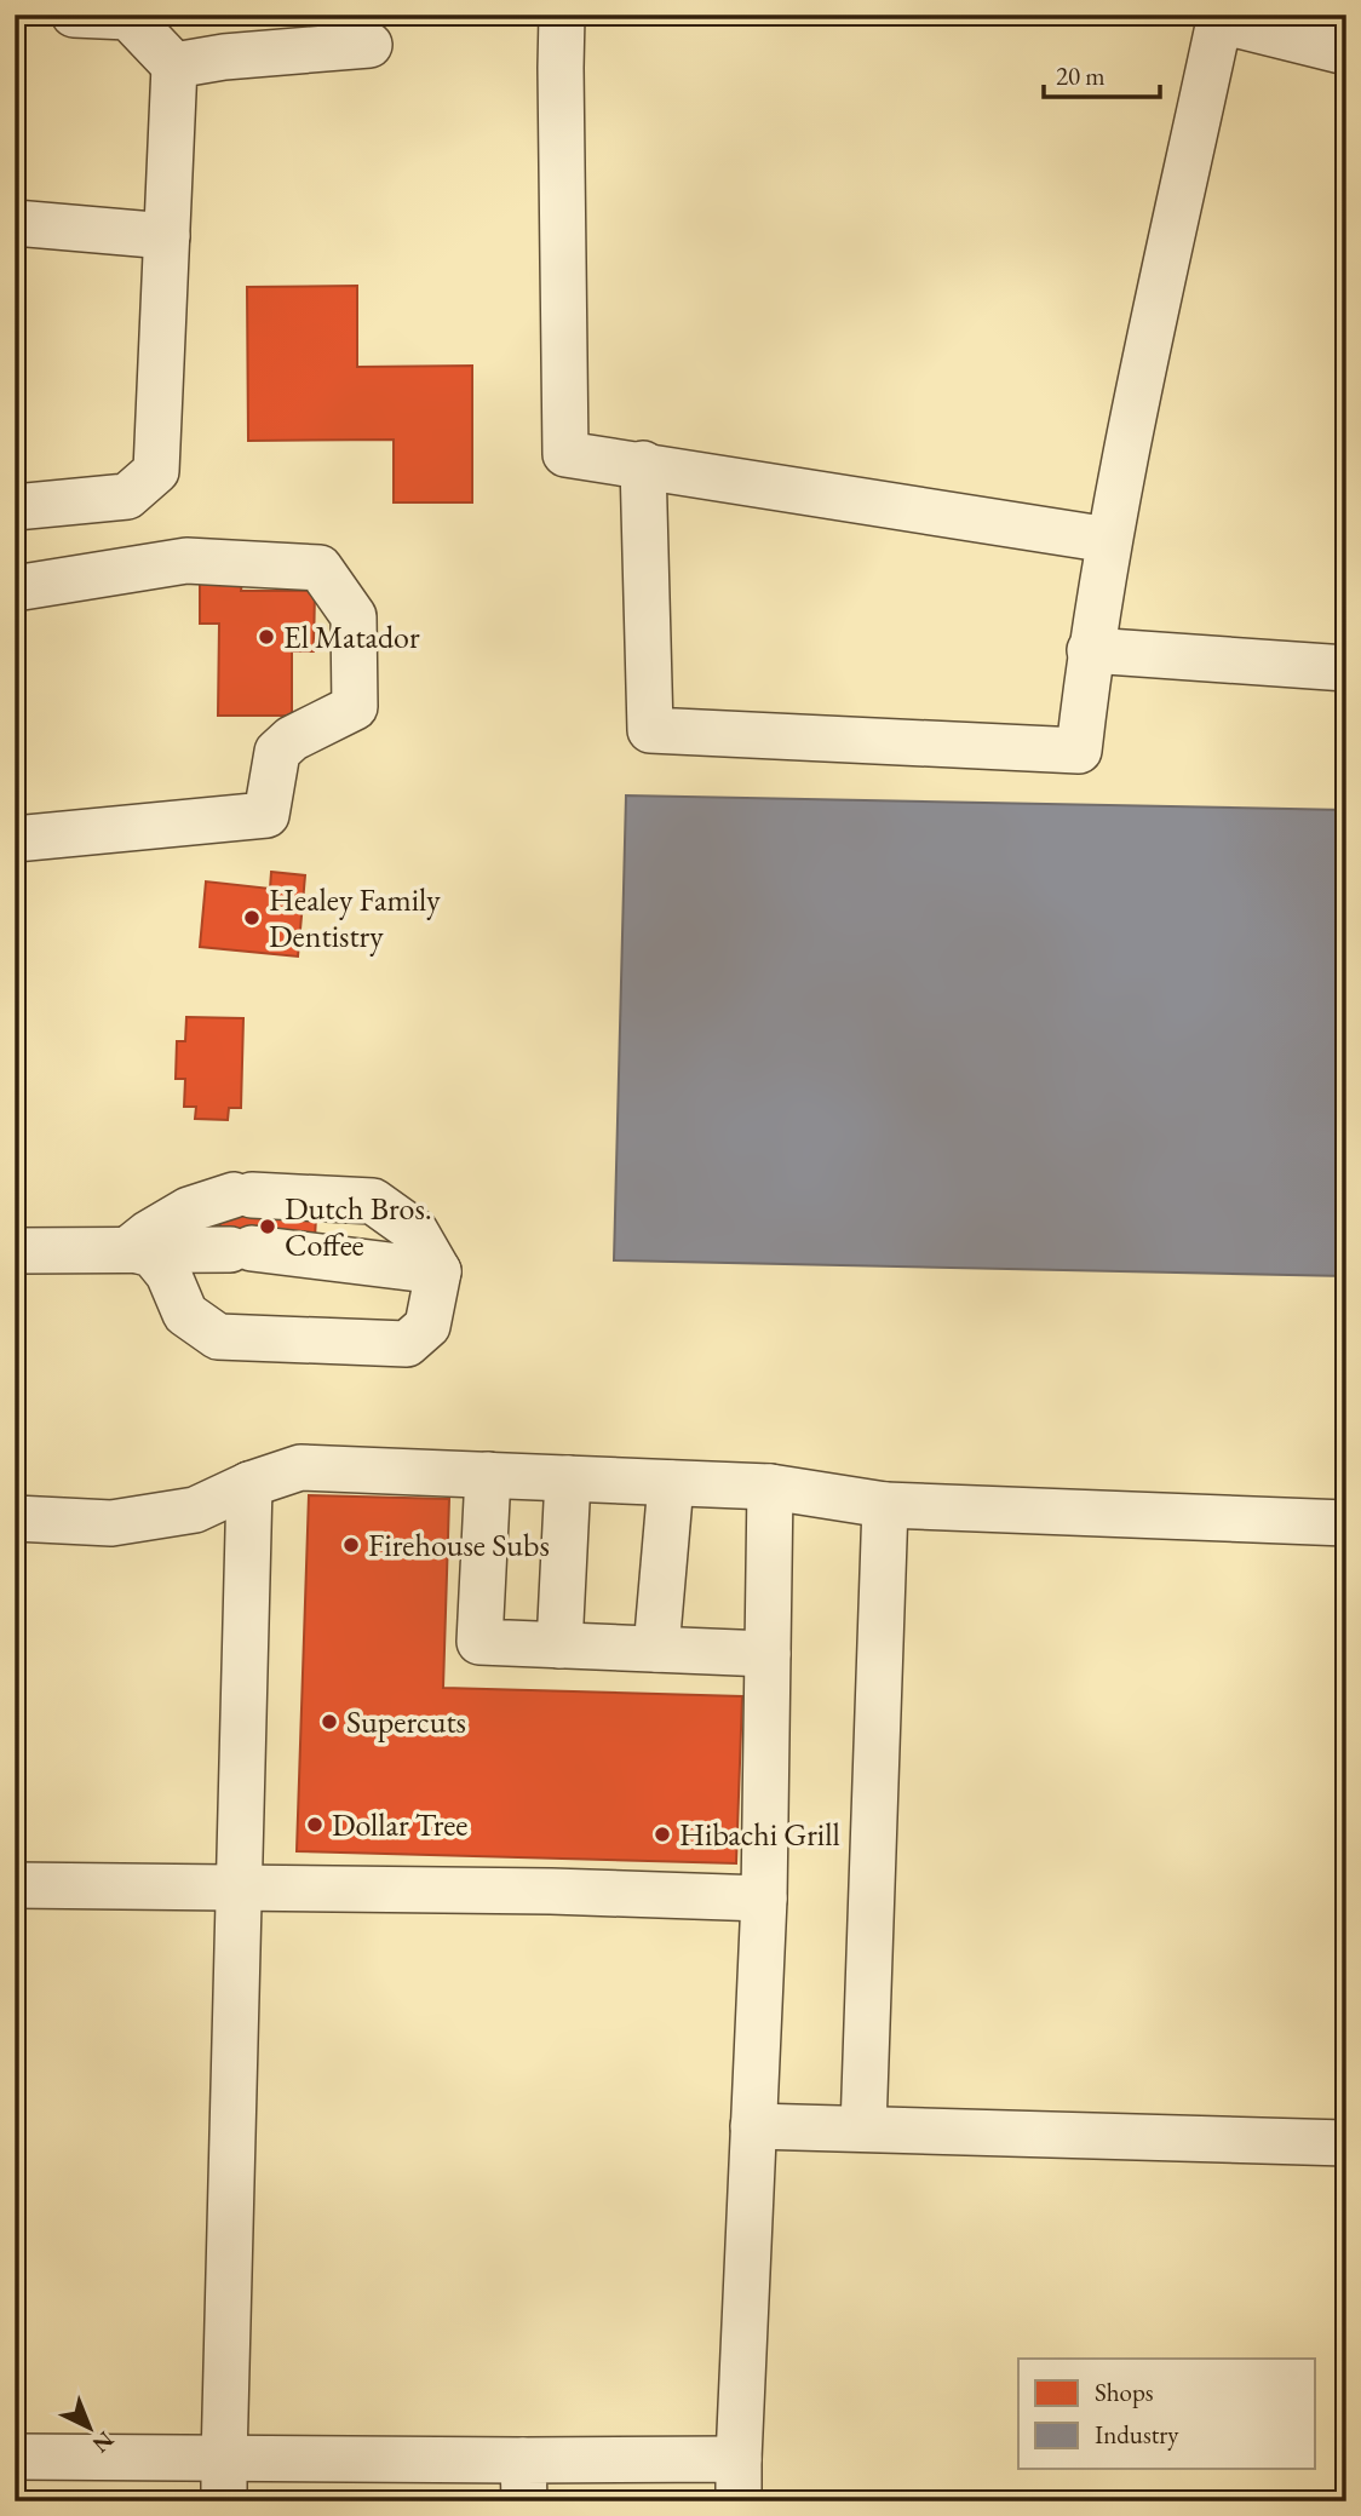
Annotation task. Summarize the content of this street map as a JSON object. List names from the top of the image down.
{
  "places": [
    "El Matador",
    "Healey Family Dentistry",
    "Dutch Bros. Coffee",
    "Firehouse Subs",
    "Supercuts",
    "Dollar Tree",
    "Hibachi Grill"
  ],
  "legend": ["Shops", "Industry"],
  "scale_bar": "20 m",
  "north": "bottom right"
}
